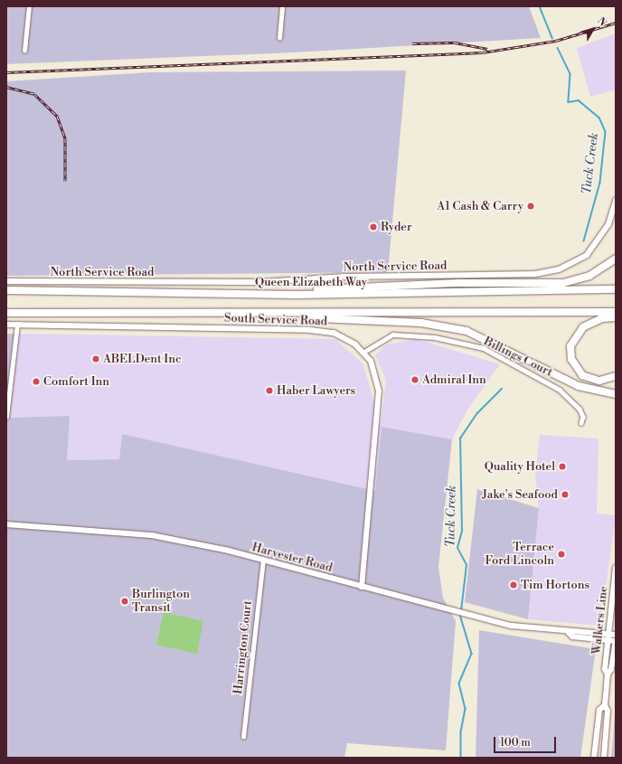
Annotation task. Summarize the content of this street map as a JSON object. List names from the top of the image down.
{
  "streets": {
    "highway": ["Queen Elizabeth Way"],
    "street": [
      "North Service Road",
      "South Service Road",
      "Billings Court",
      "Harvester Road",
      "Walkers Line",
      "Harrington Court"
    ]
  },
  "crossings": [
    ["South Service Road", "Billings Court"],
    ["Harvester Road", "Walkers Line"],
    ["Harvester Road", "Harrington Court"]
  ],
  "water": ["Tuck Creek"],
  "places": [
    "A1 Cash & Carry",
    "Ryder",
    "ABELDent Inc",
    "Admiral Inn",
    "Comfort Inn",
    "Haber Lawyers",
    "Quality Hotel",
    "Jake's Seafood",
    "Terrace Ford Lincoln",
    "Tim Hortons",
    "Burlington Transit"
  ],
  "scale_bar": "100 m",
  "north": "top right"
}
